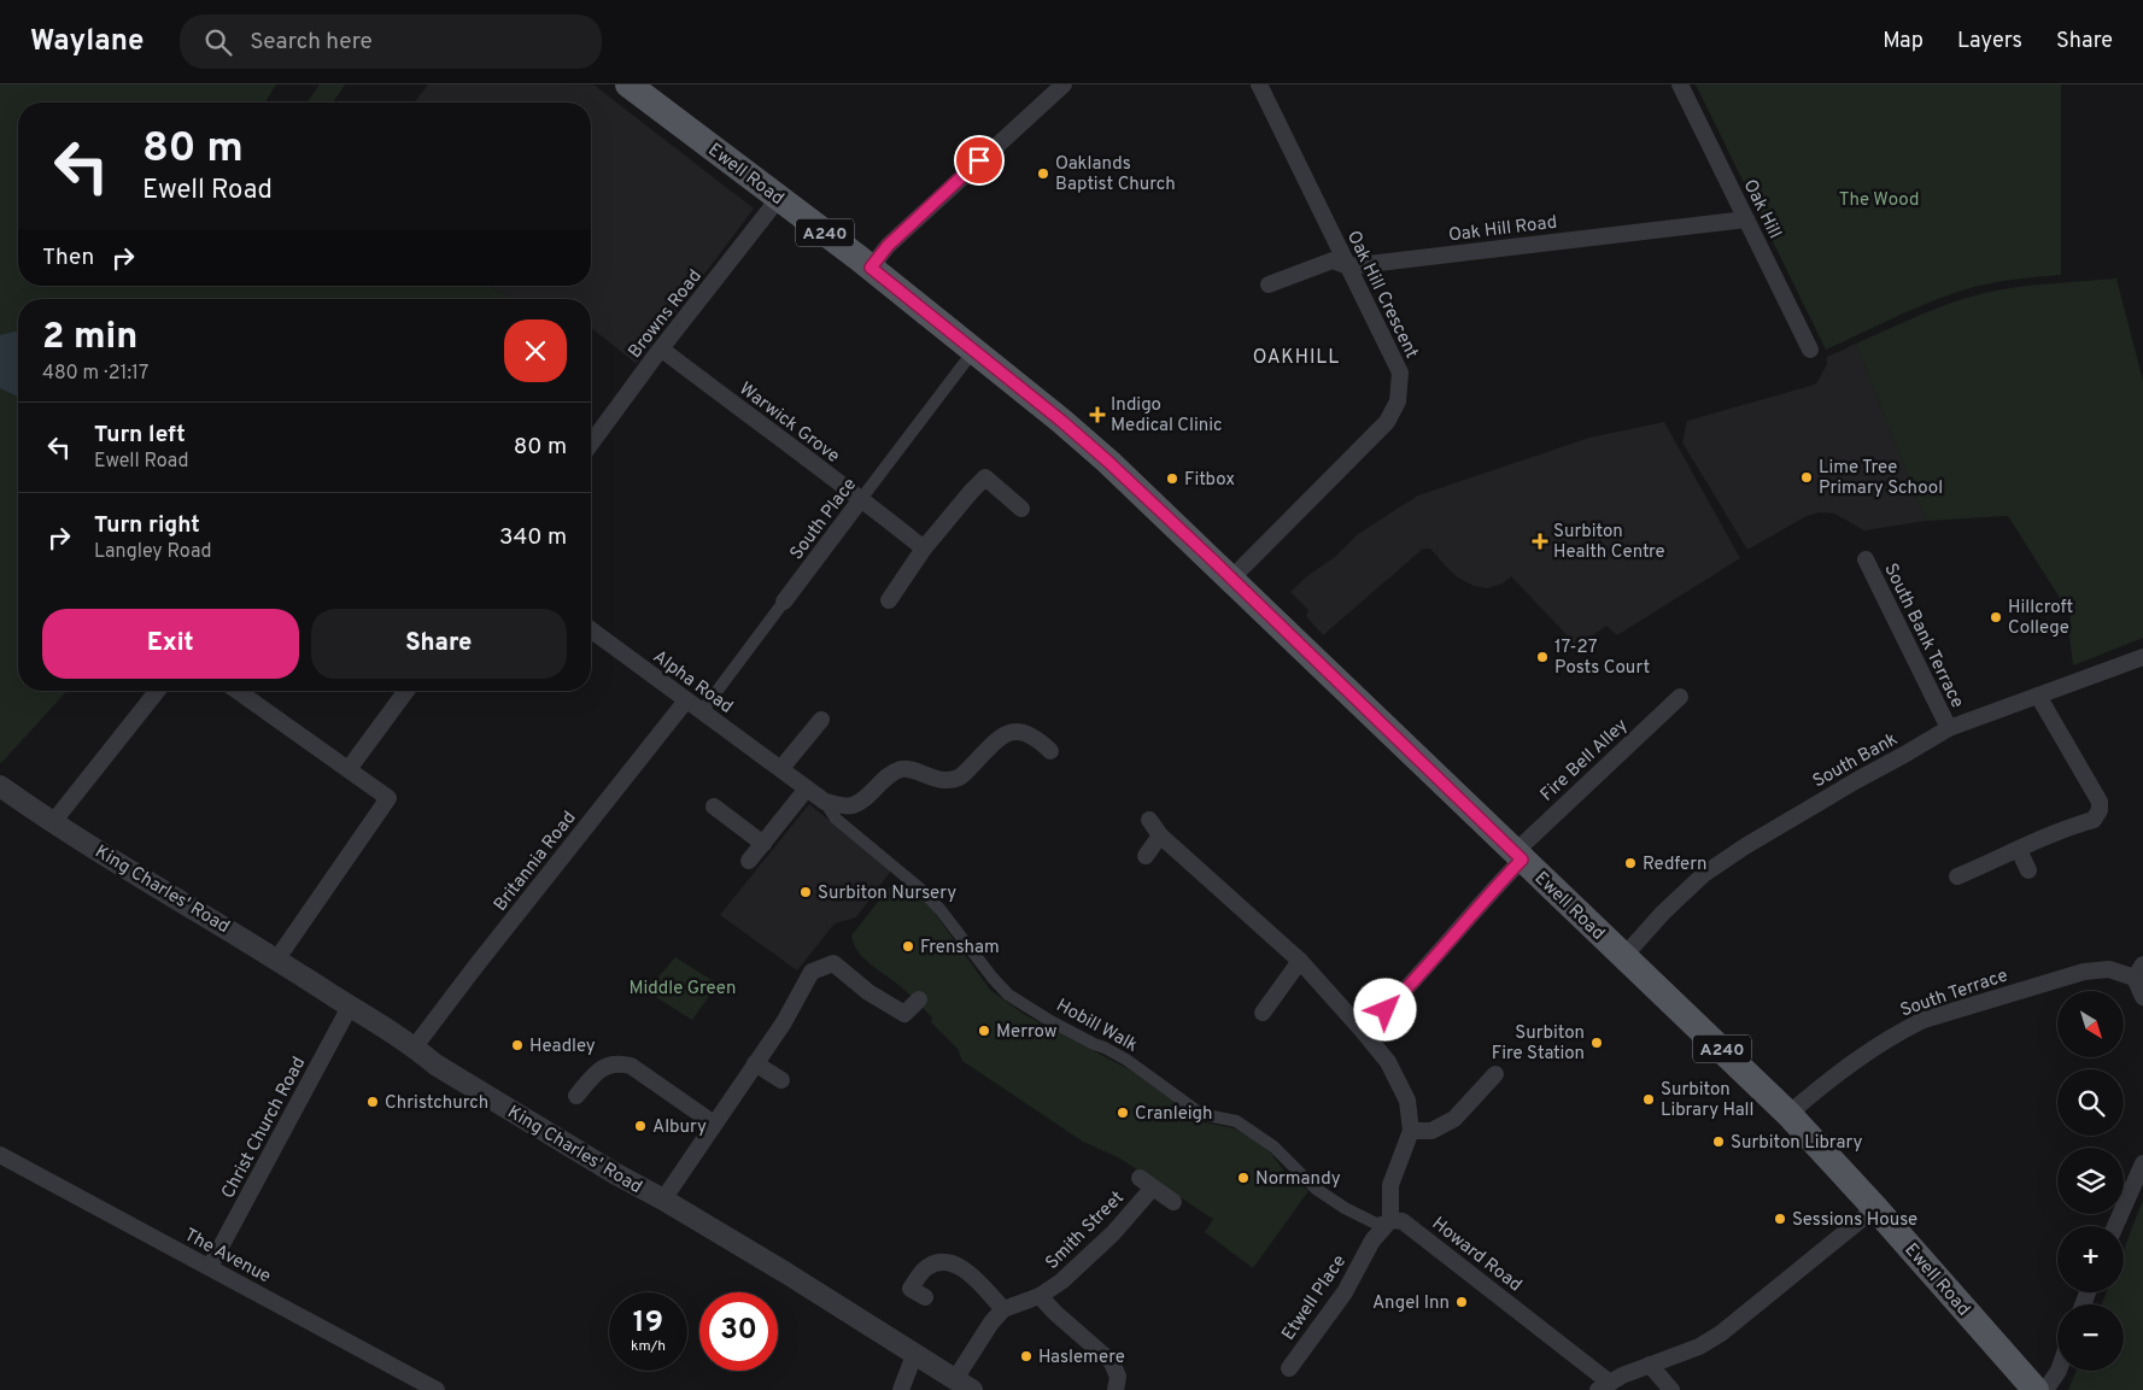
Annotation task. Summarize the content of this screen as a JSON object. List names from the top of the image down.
{
  "streets": {
    "main road": ["Ewell Road", "A240"],
    "street": [
      "Oak Hill",
      "Oak Hill Road",
      "Oak Hill Crescent",
      "Browns Road",
      "Warwick Grove",
      "South Place",
      "South Bank Terrace",
      "Alpha Road",
      "Fire Bell Alley",
      "South Bank",
      "Britannia Road",
      "King Charles' Road",
      "South Terrace",
      "Hobill Walk",
      "Christ Church Road",
      "Smith Street",
      "Howard Road",
      "The Avenue",
      "Etwell Place"
    ]
  },
  "crossings": [
    ["Ewell Road", "Oak Hill Crescent"],
    ["Ewell Road", "Browns Road"],
    ["Ewell Road", "South Place"],
    ["Ewell Road", "Fire Bell Alley"],
    ["Ewell Road", "South Bank"],
    ["Ewell Road", "South Terrace"],
    ["Oak Hill", "Oak Hill Road"],
    ["Oak Hill Road", "Oak Hill Crescent"],
    ["Browns Road", "Warwick Grove"],
    ["Warwick Grove", "South Place"],
    ["South Place", "Alpha Road"],
    ["South Bank Terrace", "South Bank"],
    ["Alpha Road", "Britannia Road"],
    ["Alpha Road", "Hobill Walk"],
    ["Britannia Road", "King Charles' Road"],
    ["King Charles' Road", "Christ Church Road"],
    ["Hobill Walk", "Howard Road"],
    ["Hobill Walk", "Etwell Place"],
    ["Christ Church Road", "The Avenue"],
    ["Howard Road", "Etwell Place"]
  ],
  "districts": ["OAKHILL"],
  "parks": ["The Wood", "Middle Green"],
  "places": {
    "other": [
      "Oaklands Baptist Church",
      "Lime Tree Primary School",
      "Fitbox",
      "Hillcroft College",
      "17-27 Posts Court",
      "Redfern",
      "Surbiton Nursery",
      "Frensham",
      "Merrow",
      "Surbiton Fire Station",
      "Headley",
      "Surbiton Library Hall",
      "Christchurch",
      "Cranleigh",
      "Albury",
      "Surbiton Library",
      "Normandy",
      "Sessions House",
      "Angel Inn",
      "Haslemere"
    ],
    "health": ["Indigo Medical Clinic", "Surbiton Health Centre"]
  },
  "north": "bottom right",
  "page": {
    "header": "Waylane",
    "search": "Search here",
    "nav": ["Map", "Layers", "Share"],
    "turn": ["80 m", "Ewell Road"],
    "then": "Then",
    "heading": ["2 min", "480 m · 21:17"],
    "list": [
      {
        "name": "Turn left",
        "note": "Ewell Road",
        "value": "80 m"
      },
      {
        "name": "Turn right",
        "note": "Langley Road",
        "value": "340 m"
      }
    ],
    "buttons": ["Exit", "Share"],
    "map_buttons": ["+", "−"],
    "speed": "19 km/h",
    "limit": "30"
  }
}
